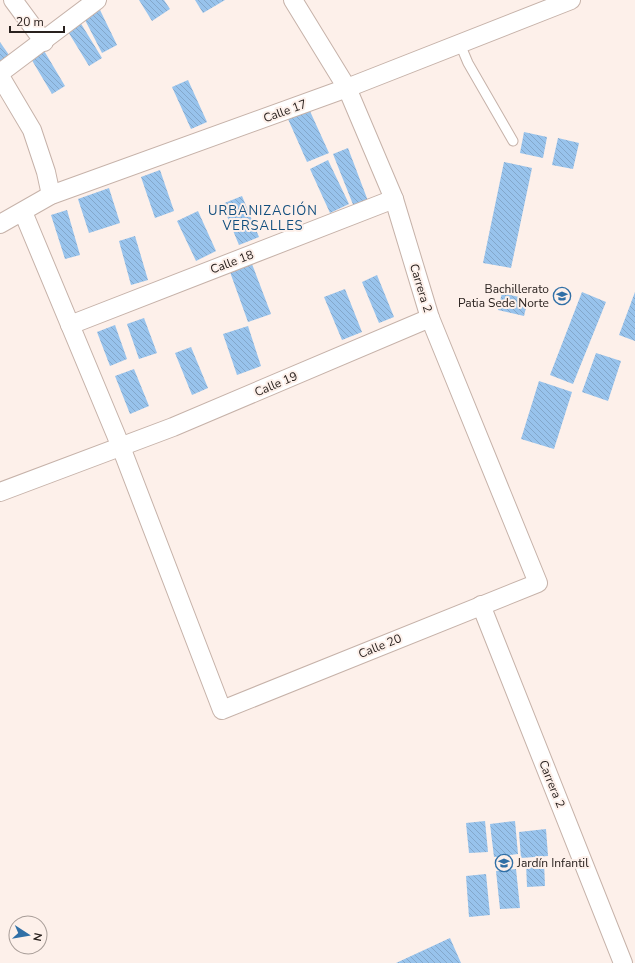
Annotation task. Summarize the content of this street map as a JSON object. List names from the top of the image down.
{
  "streets": {
    "street": [
      "Calle 17",
      "Calle 18",
      "Carrera 2",
      "Calle 19",
      "Calle 20"
    ]
  },
  "crossings": [
    ["Calle 17", "Carrera 2"],
    ["Calle 18", "Carrera 2"],
    ["Carrera 2", "Calle 19"],
    ["Carrera 2", "Calle 20"],
    ["Calle 19", "Calle 20"]
  ],
  "districts": ["URBANIZACIÓN VERSALLES"],
  "places": {
    "school or university": ["Bachillerato Patia Sede Norte", "Jardín Infantil"]
  },
  "scale_bar": "20 m",
  "north": "right"
}
